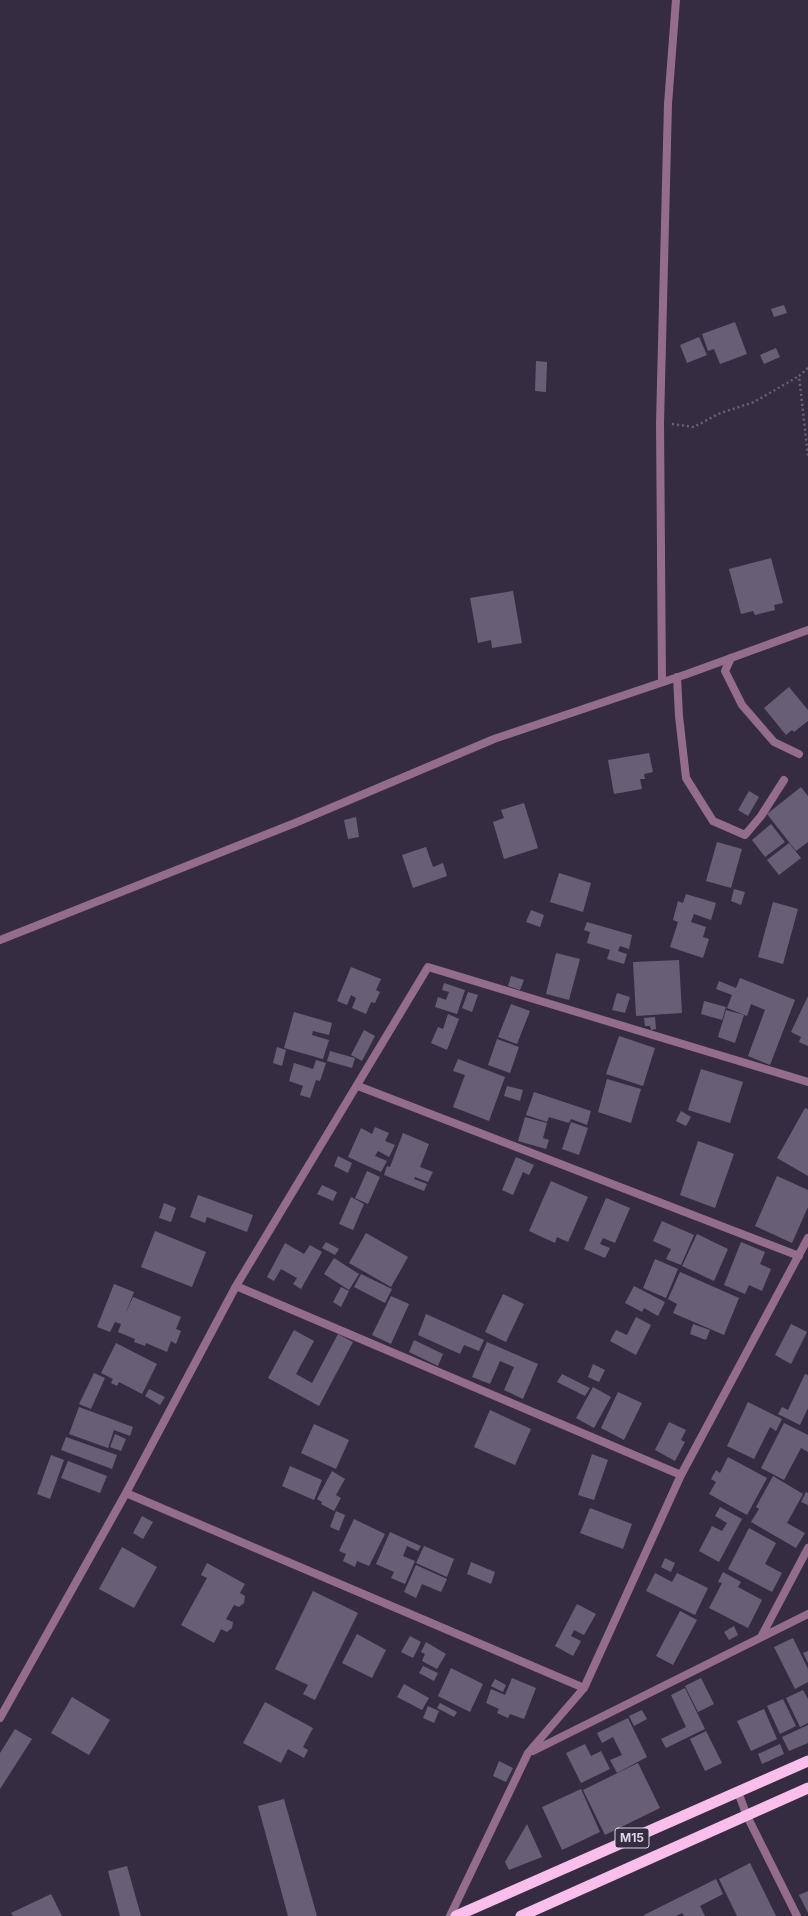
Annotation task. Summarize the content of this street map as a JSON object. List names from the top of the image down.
{
  "streets": {
    "highway": ["M15"]
  }
}
